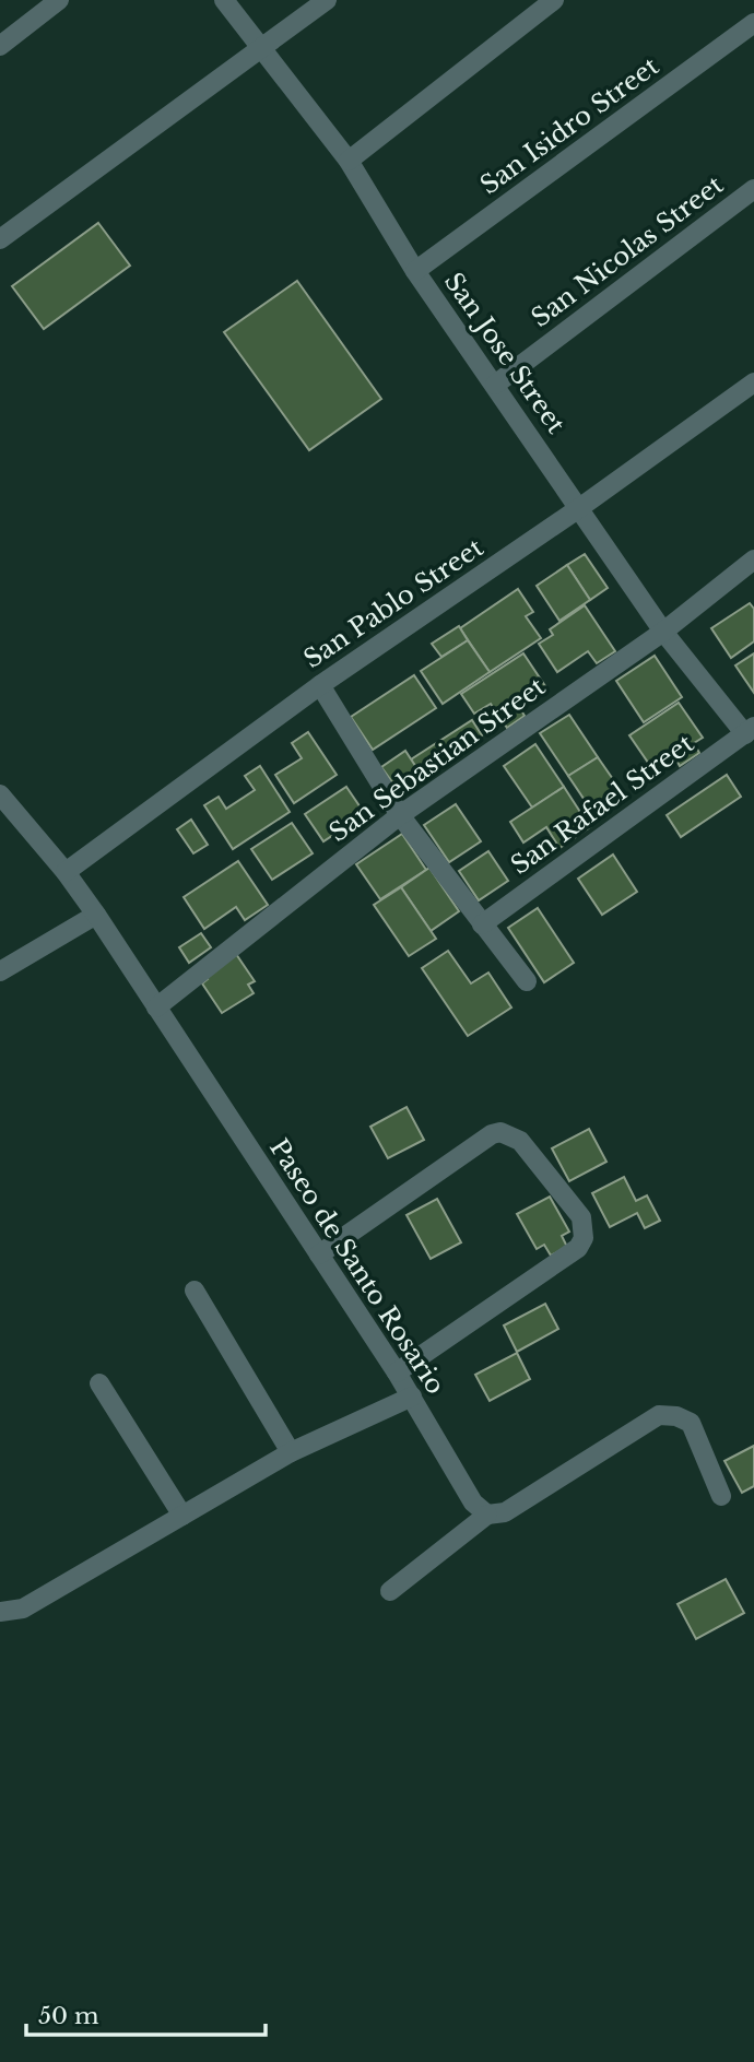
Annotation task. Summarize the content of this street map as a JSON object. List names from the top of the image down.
{
  "streets": {
    "street": [
      "San Isidro Street",
      "San Nicolas Street",
      "San Jose Street",
      "San Pablo Street",
      "San Sebastian Street",
      "San Rafael Street",
      "Paseo de Santo Rosario"
    ]
  },
  "crossings": [
    ["San Isidro Street", "San Jose Street"],
    ["San Nicolas Street", "San Jose Street"],
    ["San Jose Street", "San Pablo Street"],
    ["San Jose Street", "San Sebastian Street"],
    ["San Jose Street", "San Rafael Street"],
    ["San Pablo Street", "Paseo de Santo Rosario"],
    ["San Sebastian Street", "Paseo de Santo Rosario"]
  ],
  "scale_bar": "50 m"
}
